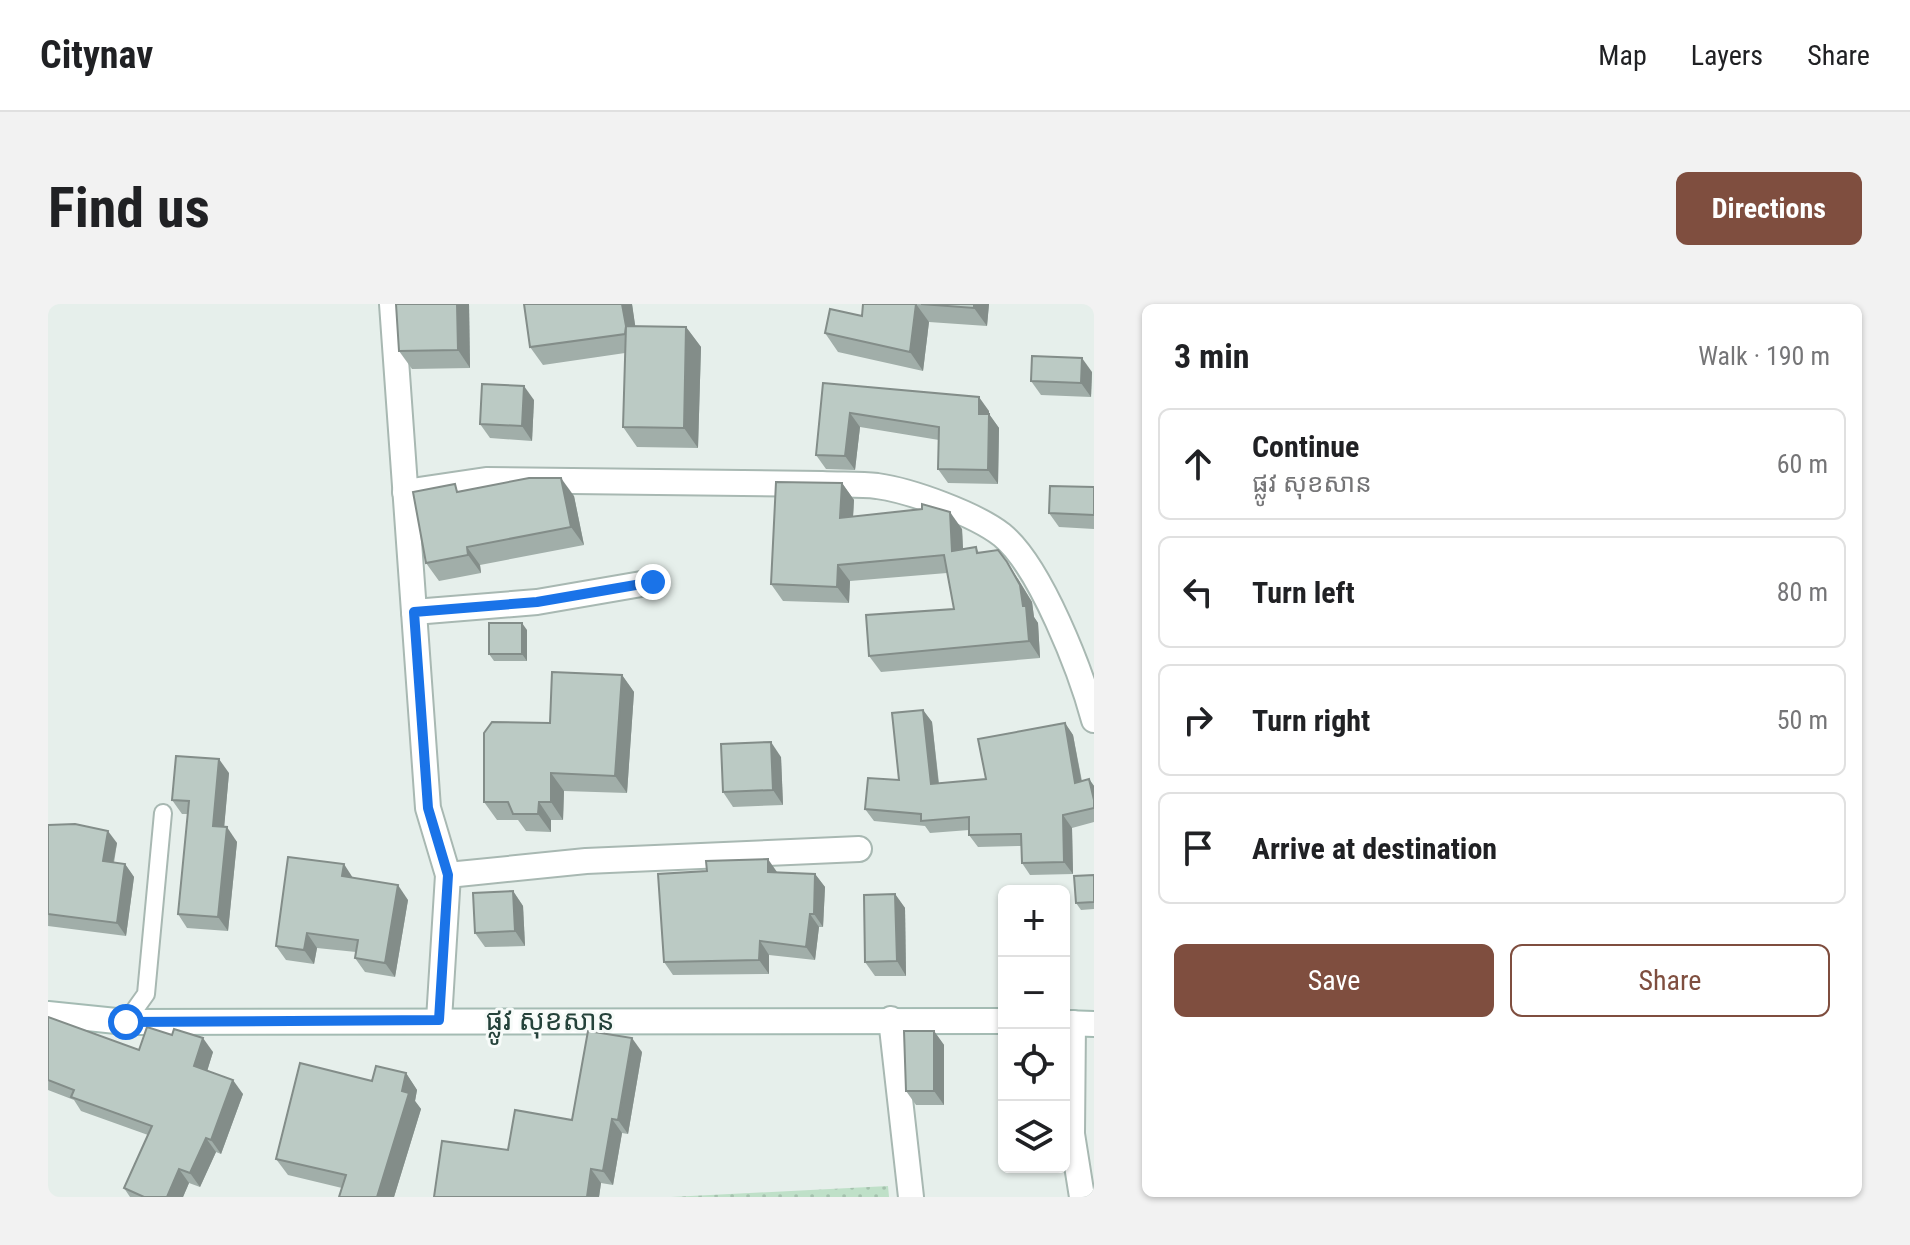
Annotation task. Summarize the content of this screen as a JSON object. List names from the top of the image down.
{
  "streets": {
    "street": ["ផ្លូវ សុខសាន"]
  },
  "page": {
    "header": "Citynav",
    "nav": ["Map", "Layers", "Share"],
    "buttons": [
      "Directions",
      ["Save", "Share"]
    ],
    "title": "Find us",
    "heading": ["3 min", "Walk · 190 m"],
    "list": [
      ["Continue", "ផ្លូវ សុខសាន", "60 m"],
      ["Turn left", "80 m"],
      ["Turn right", "50 m"],
      "Arrive at destination"
    ],
    "map_buttons": ["+", "−"]
  }
}
